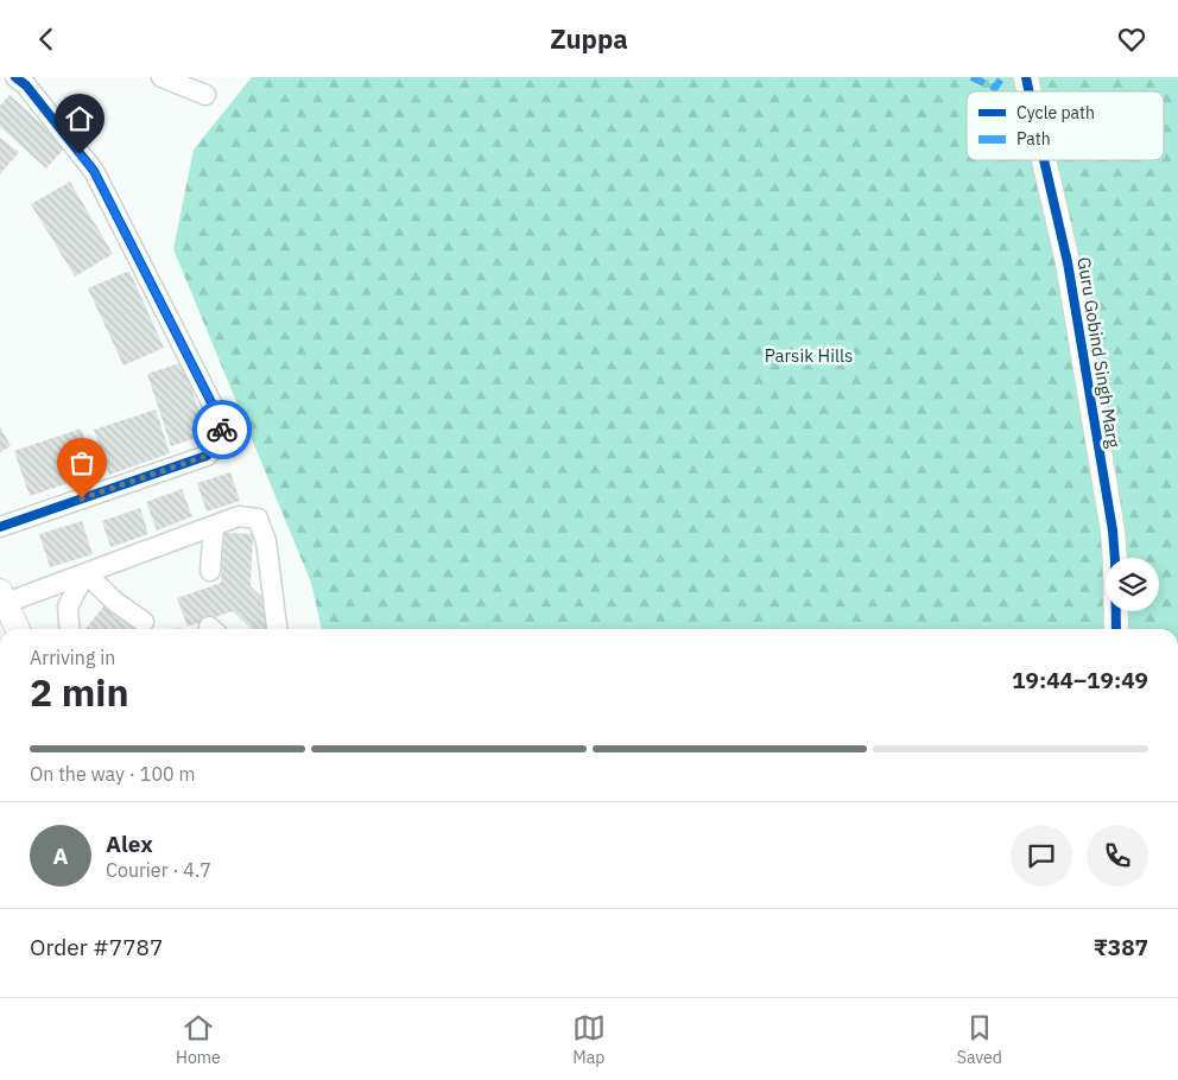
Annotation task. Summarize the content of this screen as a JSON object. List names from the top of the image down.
{
  "streets": {
    "street": ["Guru Gobind Singh Marg"]
  },
  "parks": ["Parsik Hills"],
  "legend": ["Cycle path", "Path"],
  "page": {
    "header": "Zuppa",
    "heading": ["2 min", "Arriving in", "19:44–19:49"],
    "panel": [
      "Alex",
      "Courier · 4.7",
      "Order #7787",
      "₹387"
    ],
    "bar": "On the way · 100 m",
    "round": "A",
    "tabs": ["Home", "Map", "Saved"]
  }
}
